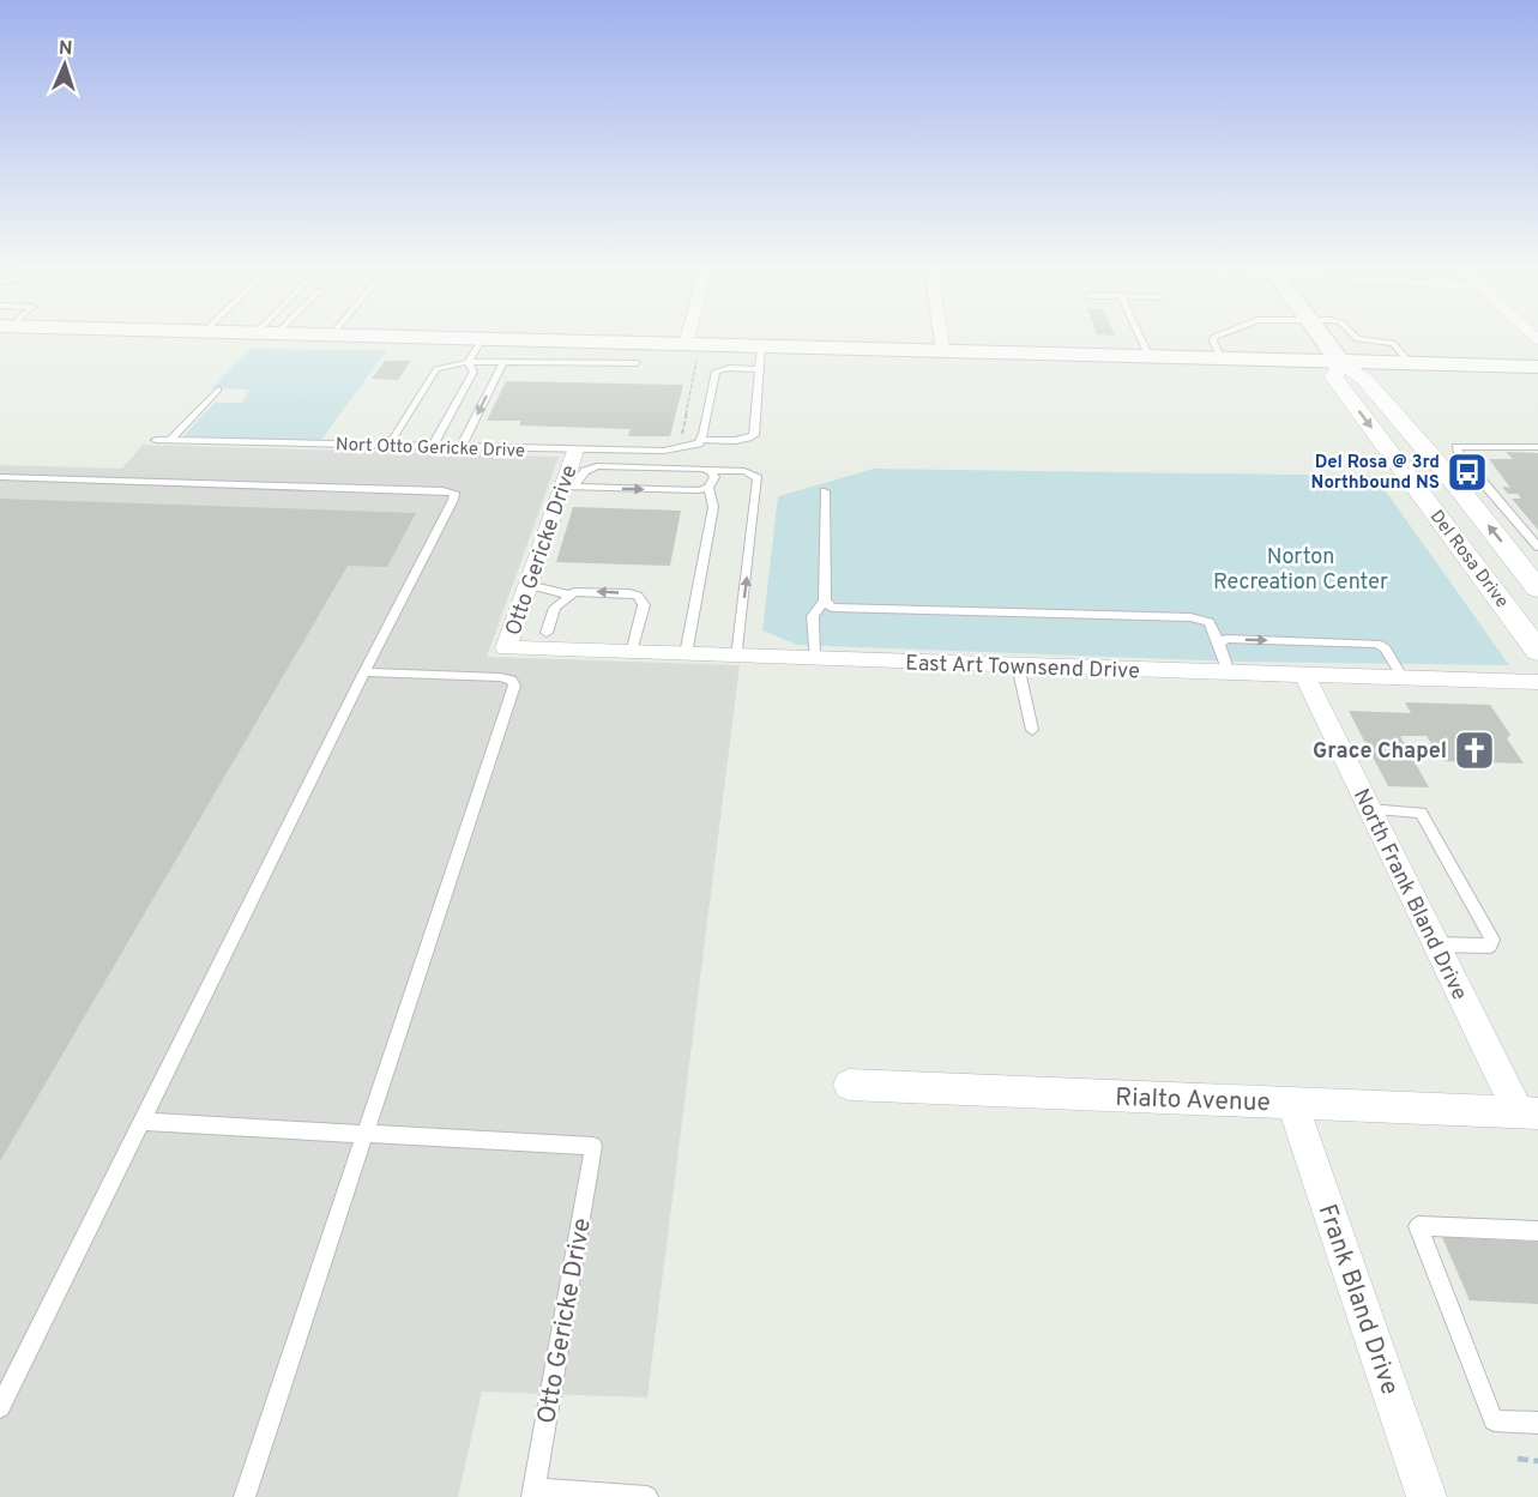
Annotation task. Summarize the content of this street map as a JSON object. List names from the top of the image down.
{
  "streets": {
    "street": [
      "Otto Gericke Drive",
      "Del Rosa Drive",
      "East Art Townsend Drive",
      "North Frank Bland Drive",
      "Rialto Avenue",
      "Frank Bland Drive"
    ],
    "lane": ["Nort Otto Gericke Drive"]
  },
  "crossings": [
    ["Nort Otto Gericke Drive", "Otto Gericke Drive"],
    ["Otto Gericke Drive", "East Art Townsend Drive"],
    ["East Art Townsend Drive", "North Frank Bland Drive"],
    ["North Frank Bland Drive", "Rialto Avenue"],
    ["Rialto Avenue", "Frank Bland Drive"]
  ],
  "parks": ["Norton Recreation Center"],
  "places": {
    "bus stop": ["Del Rosa @ 3rd Northbound NS"],
    "church": ["Grace Chapel"]
  },
  "north": "top"
}
